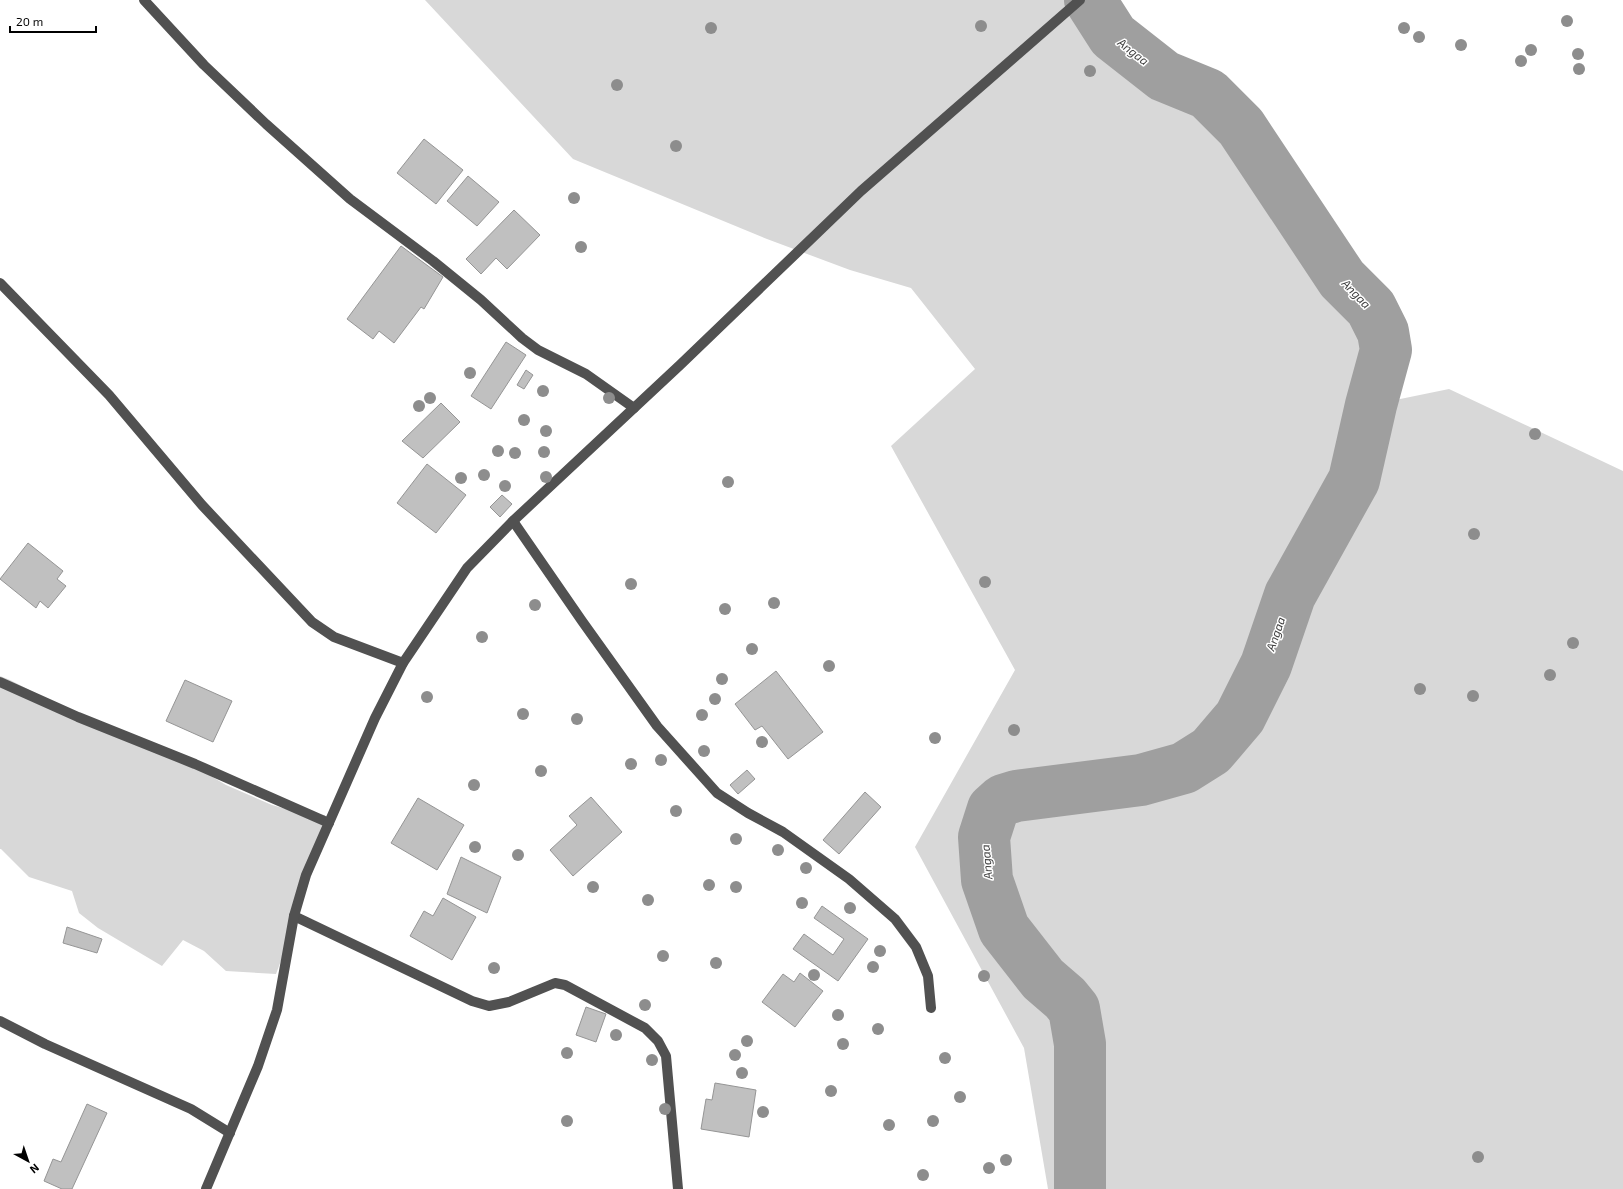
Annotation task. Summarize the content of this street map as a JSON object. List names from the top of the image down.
{
  "water": ["Angaa"],
  "scale_bar": "20 m",
  "north": "bottom right"
}
